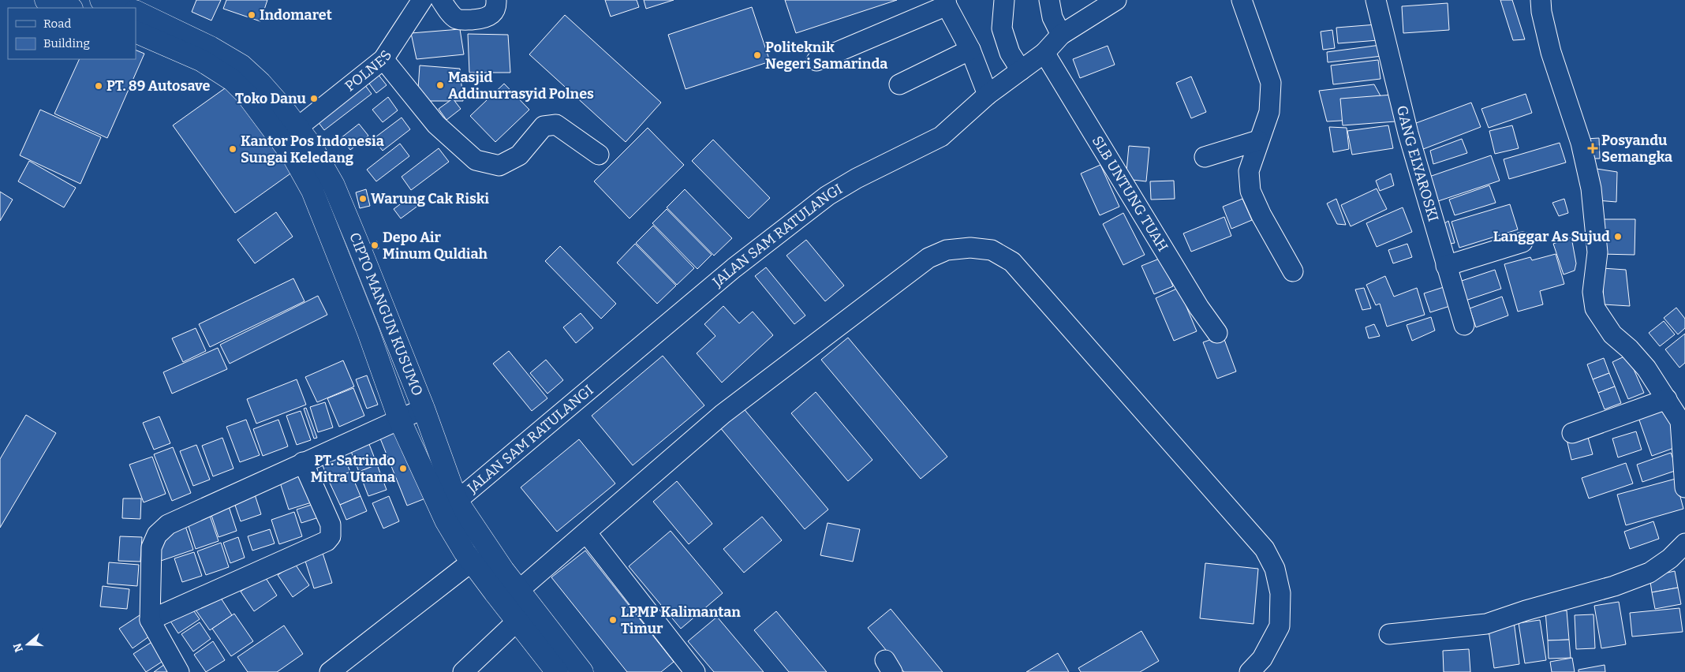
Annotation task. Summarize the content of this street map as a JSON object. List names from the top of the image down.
{
  "streets": {
    "highway": ["CIPTO MANGUN KUSUMO"],
    "street": [
      "POLNES",
      "GANG ELYAROSKI",
      "SLB UNTUNG TUAH",
      "JALAN SAM RATULANGI"
    ]
  },
  "crossings": [
    ["POLNES", "CIPTO MANGUN KUSUMO"],
    ["SLB UNTUNG TUAH", "JALAN SAM RATULANGI"],
    ["JALAN SAM RATULANGI", "CIPTO MANGUN KUSUMO"]
  ],
  "places": {
    "other": [
      "Indomaret",
      "Politeknik Negeri Samarinda",
      "Masjid Addinurrasyid Polnes",
      "PT. 89 Autosave",
      "Toko Danu",
      "Kantor Pos Indonesia Sungai Keledang",
      "Warung Cak Riski",
      "Langgar As Sujud",
      "Depo Air Minum Quldiah",
      "PT. Satrindo Mitra Utama",
      "LPMP Kalimantan Timur"
    ],
    "health": ["Posyandu Semangka"]
  },
  "legend": ["Road", "Building"],
  "north": "left"
}
